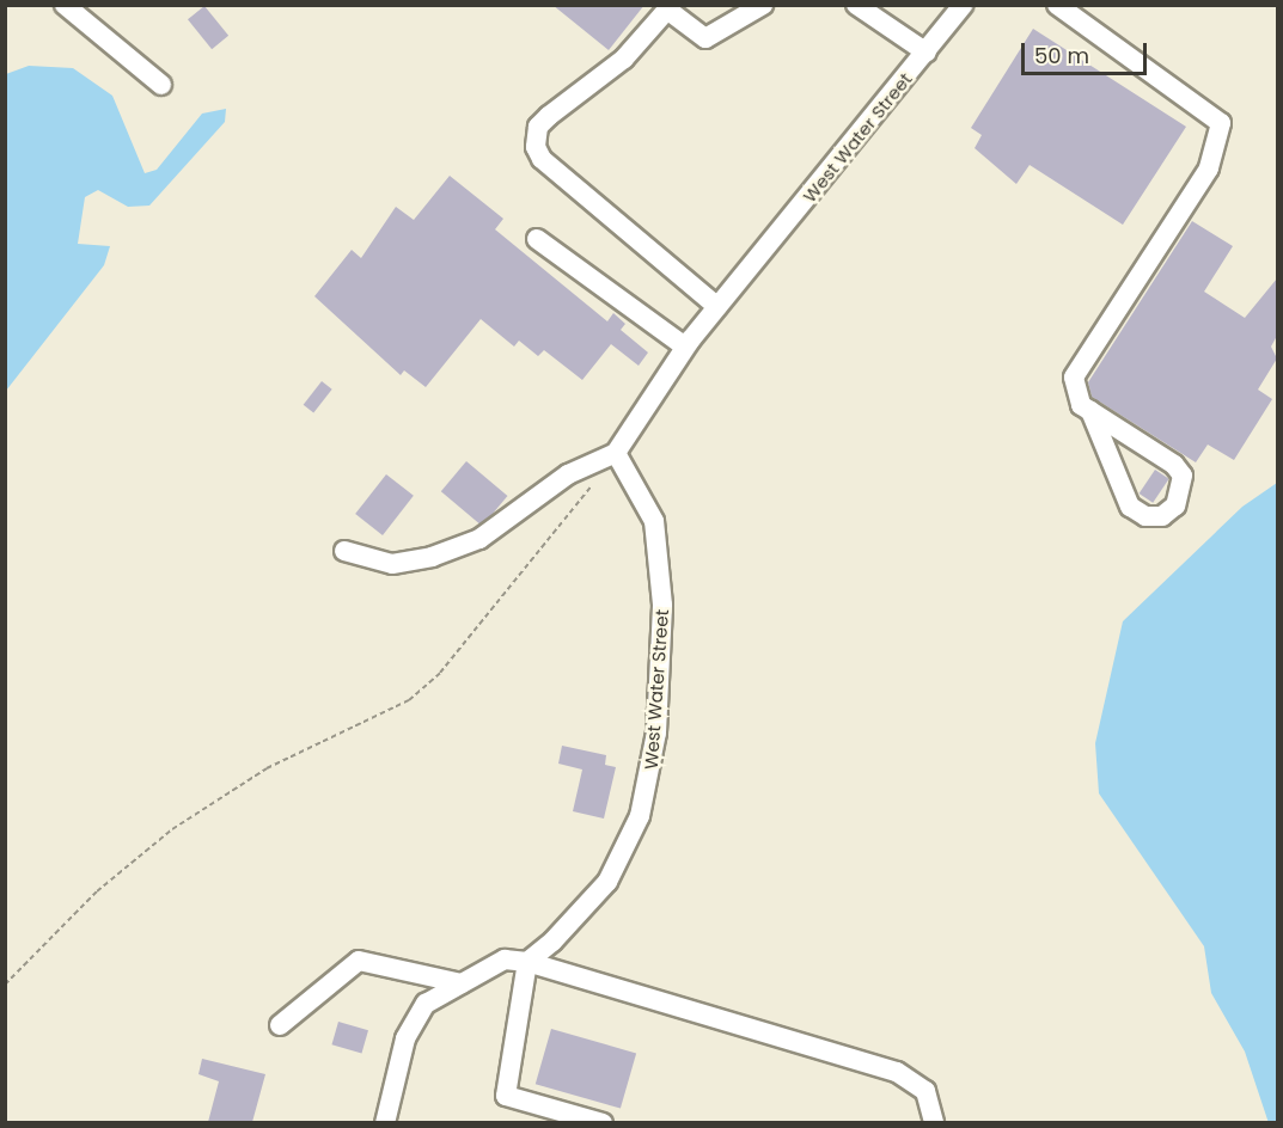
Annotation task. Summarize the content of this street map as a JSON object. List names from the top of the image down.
{
  "streets": {
    "street": ["West Water Street"]
  },
  "scale_bar": "50 m"
}
